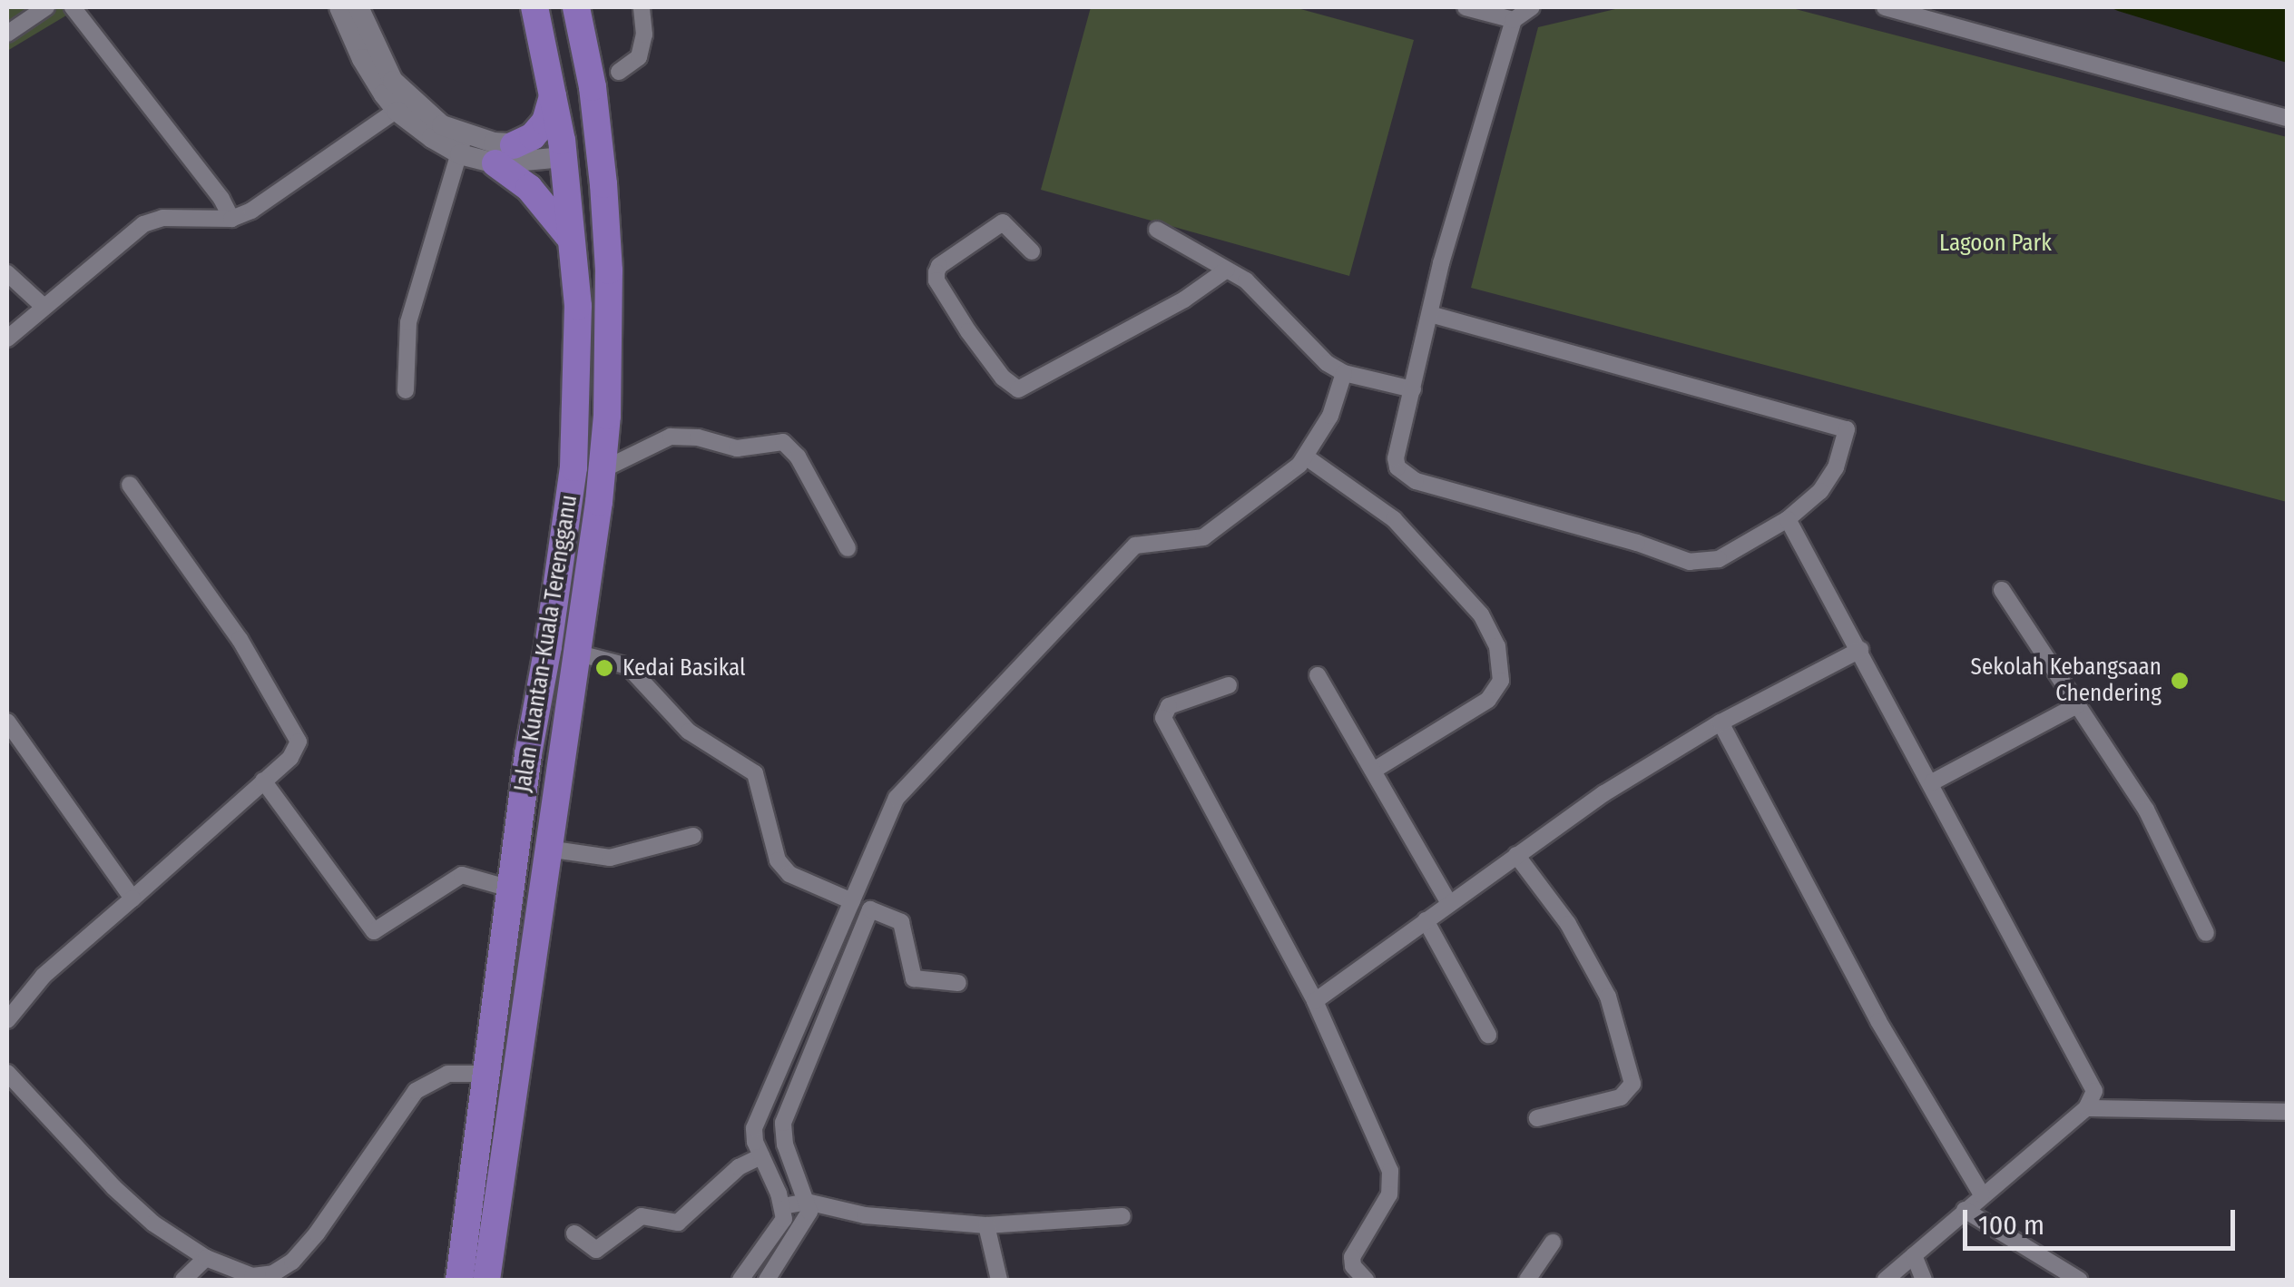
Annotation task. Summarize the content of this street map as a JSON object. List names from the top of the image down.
{
  "streets": {
    "highway": ["Jalan Kuantan-Kuala Terengganu"]
  },
  "parks": ["Lagoon Park"],
  "places": ["Kedai Basikal", "Sekolah Kebangsaan Chendering"],
  "scale_bar": "100 m"
}
